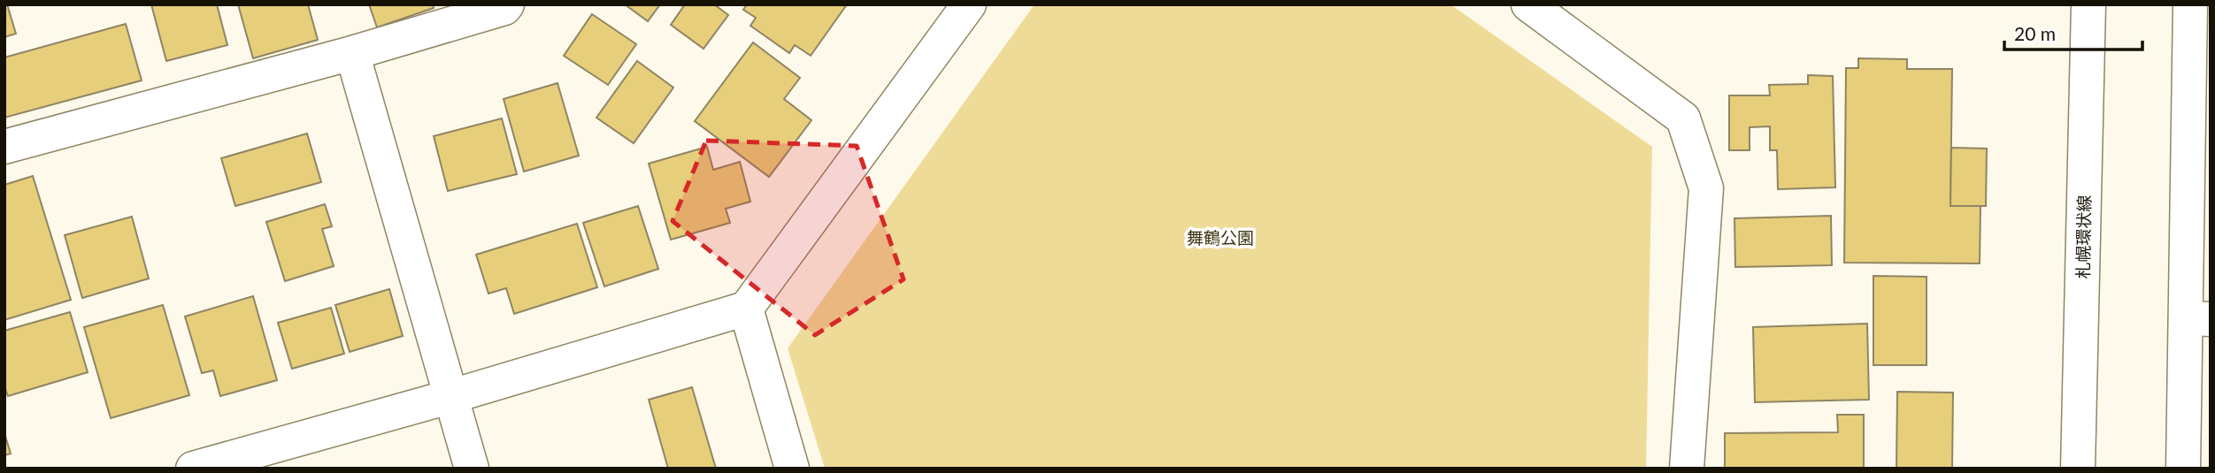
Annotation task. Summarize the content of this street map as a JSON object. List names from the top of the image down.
{
  "streets": {
    "street": ["札幌環状線"]
  },
  "parks": ["舞鶴公園"],
  "scale_bar": "20 m"
}
